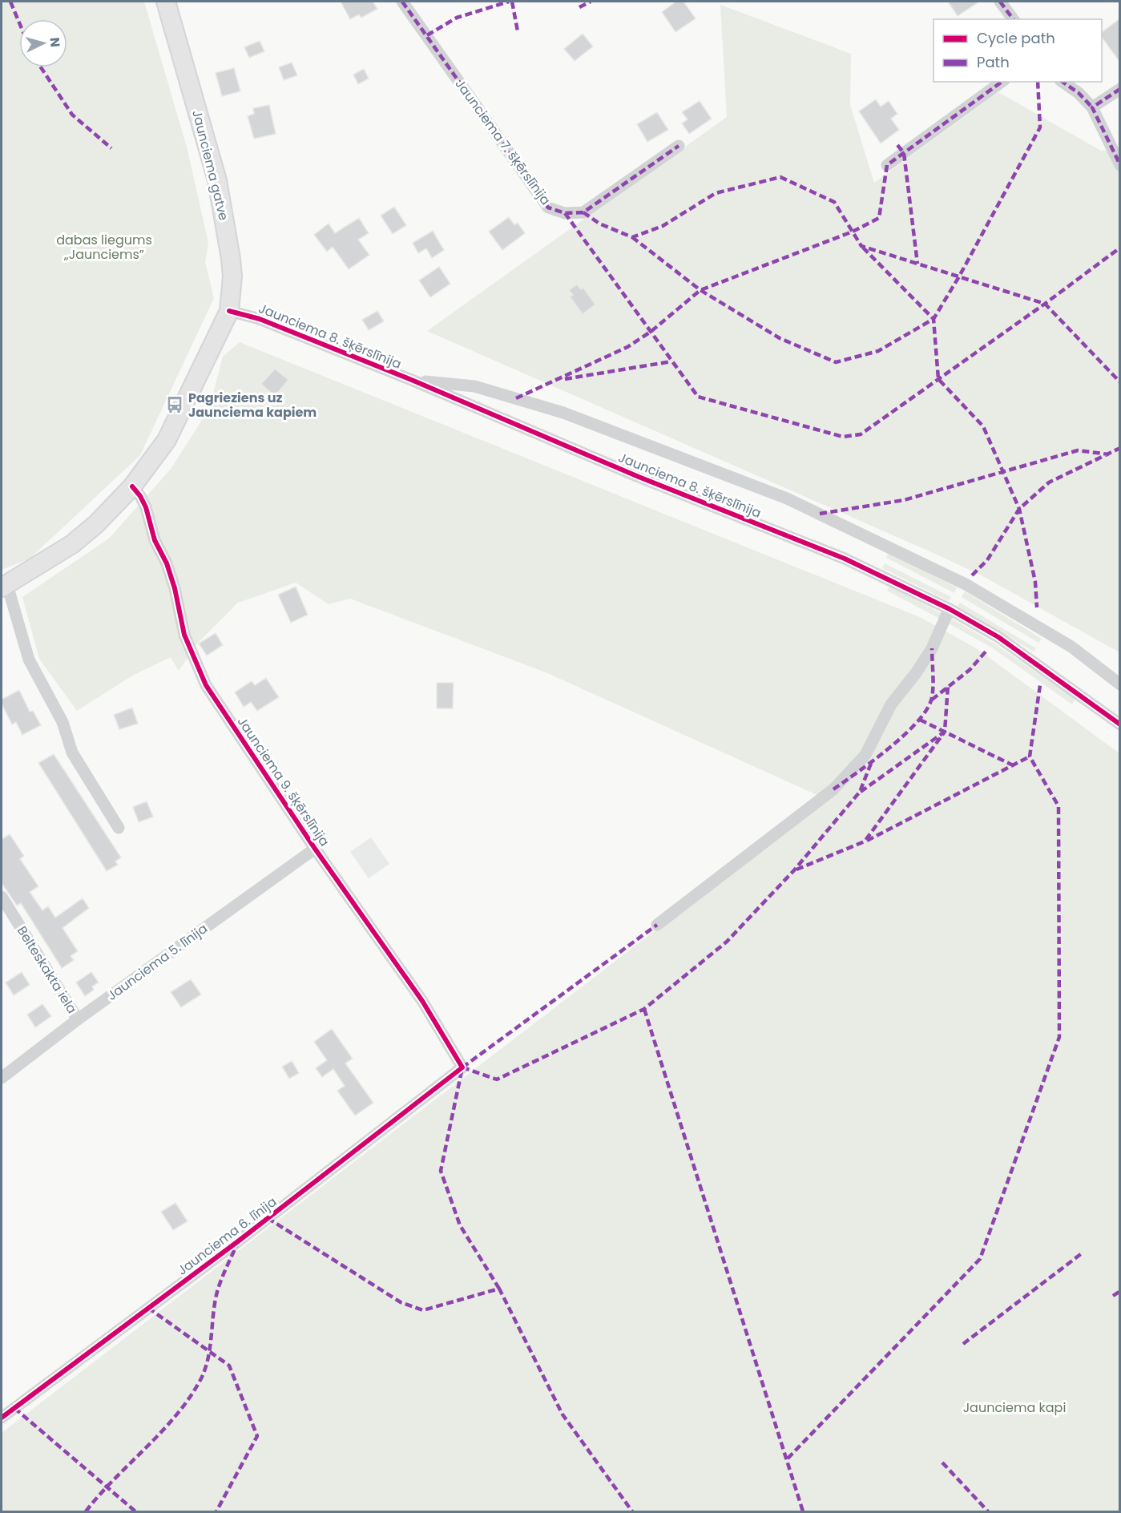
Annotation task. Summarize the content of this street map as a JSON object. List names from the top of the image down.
{
  "streets": {
    "main road": ["Jaunciema gatve"],
    "street": [
      "Jaunciema 7. šķērslīnija",
      "Jaunciema 8. šķērslīnija",
      "Jaunciema 9. šķērslīnija",
      "Jaunciema 5. līnija",
      "Belteskakta iela",
      "Jaunciema 6. līnija"
    ]
  },
  "crossings": [
    ["Jaunciema gatve", "Jaunciema 8. šķērslīnija"],
    ["Jaunciema gatve", "Jaunciema 9. šķērslīnija"],
    ["Jaunciema 9. šķērslīnija", "Jaunciema 5. līnija"],
    ["Jaunciema 9. šķērslīnija", "Jaunciema 6. līnija"],
    ["Jaunciema 5. līnija", "Belteskakta iela"]
  ],
  "parks": ["dabas liegums „Jaunciems”", "Jaunciema kapi"],
  "places": {
    "bus stop": ["Pagrieziens uz Jaunciema kapiem"]
  },
  "legend": ["Cycle path", "Path"],
  "north": "right"
}
